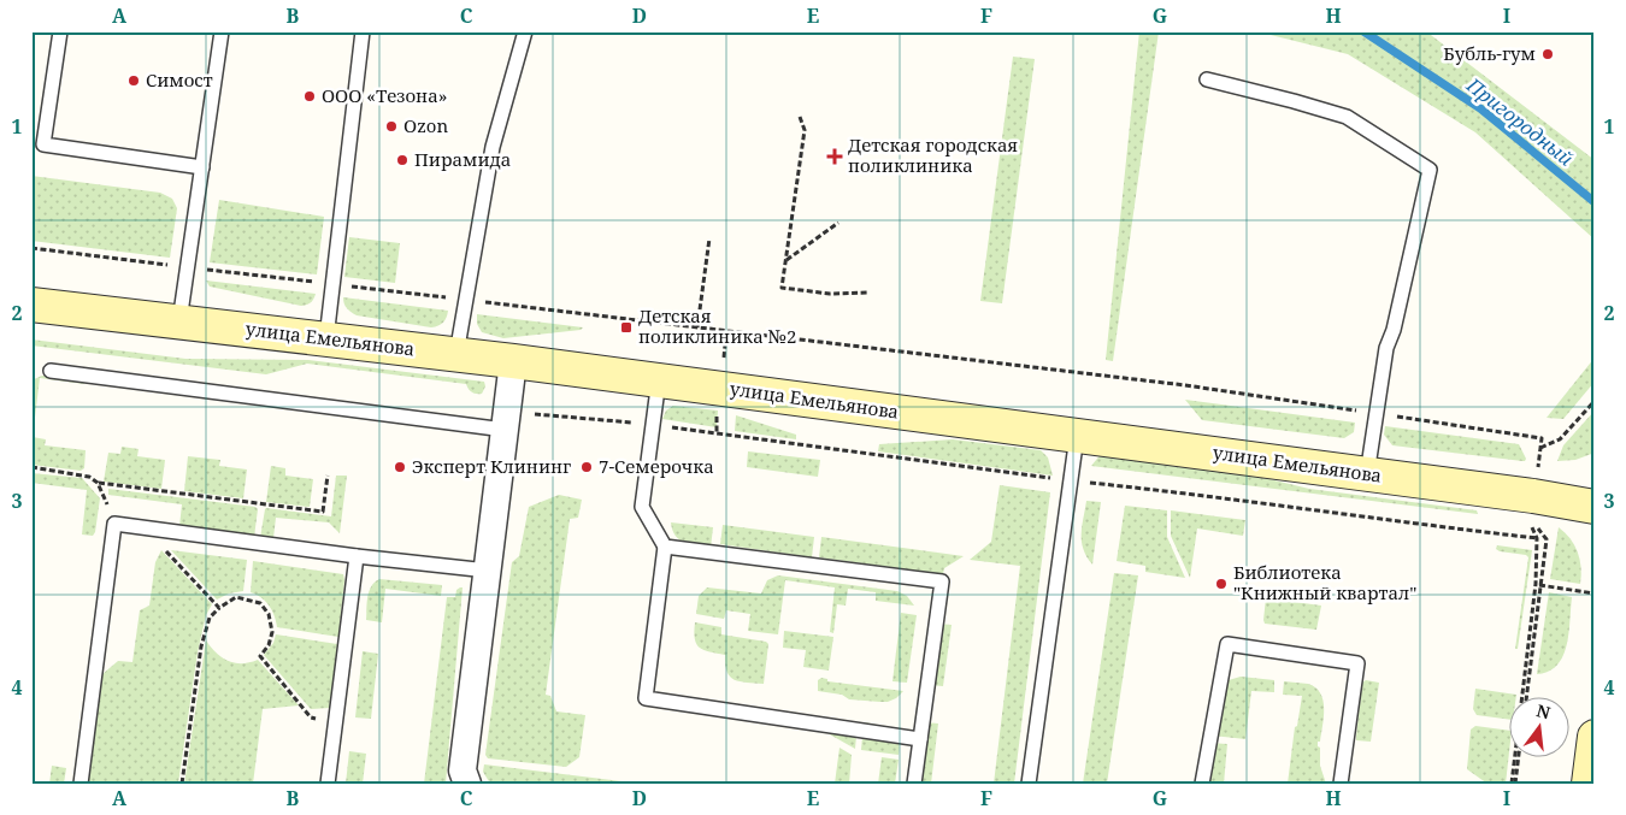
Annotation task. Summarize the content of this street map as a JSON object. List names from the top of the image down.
{
  "streets": {
    "main road": ["улица Емельянова"]
  },
  "water": ["Пригородный"],
  "places": {
    "other": [
      "Бубль-гум",
      "Симост",
      "ООО «Тезона»",
      "Ozon",
      "Пирамида",
      "Эксперт Клининг",
      "7-Семерочка",
      "Библиотека \"Книжный квартал\""
    ],
    "health": ["Детская городская поликлиника"],
    "transit": ["Детская поликлиника №2"]
  },
  "north": "top",
  "grid": {
    "columns": [
      "A",
      "B",
      "C",
      "D",
      "E",
      "F",
      "G",
      "H",
      "I"
    ],
    "rows": [
      "1",
      "2",
      "3",
      "4"
    ]
  }
}
